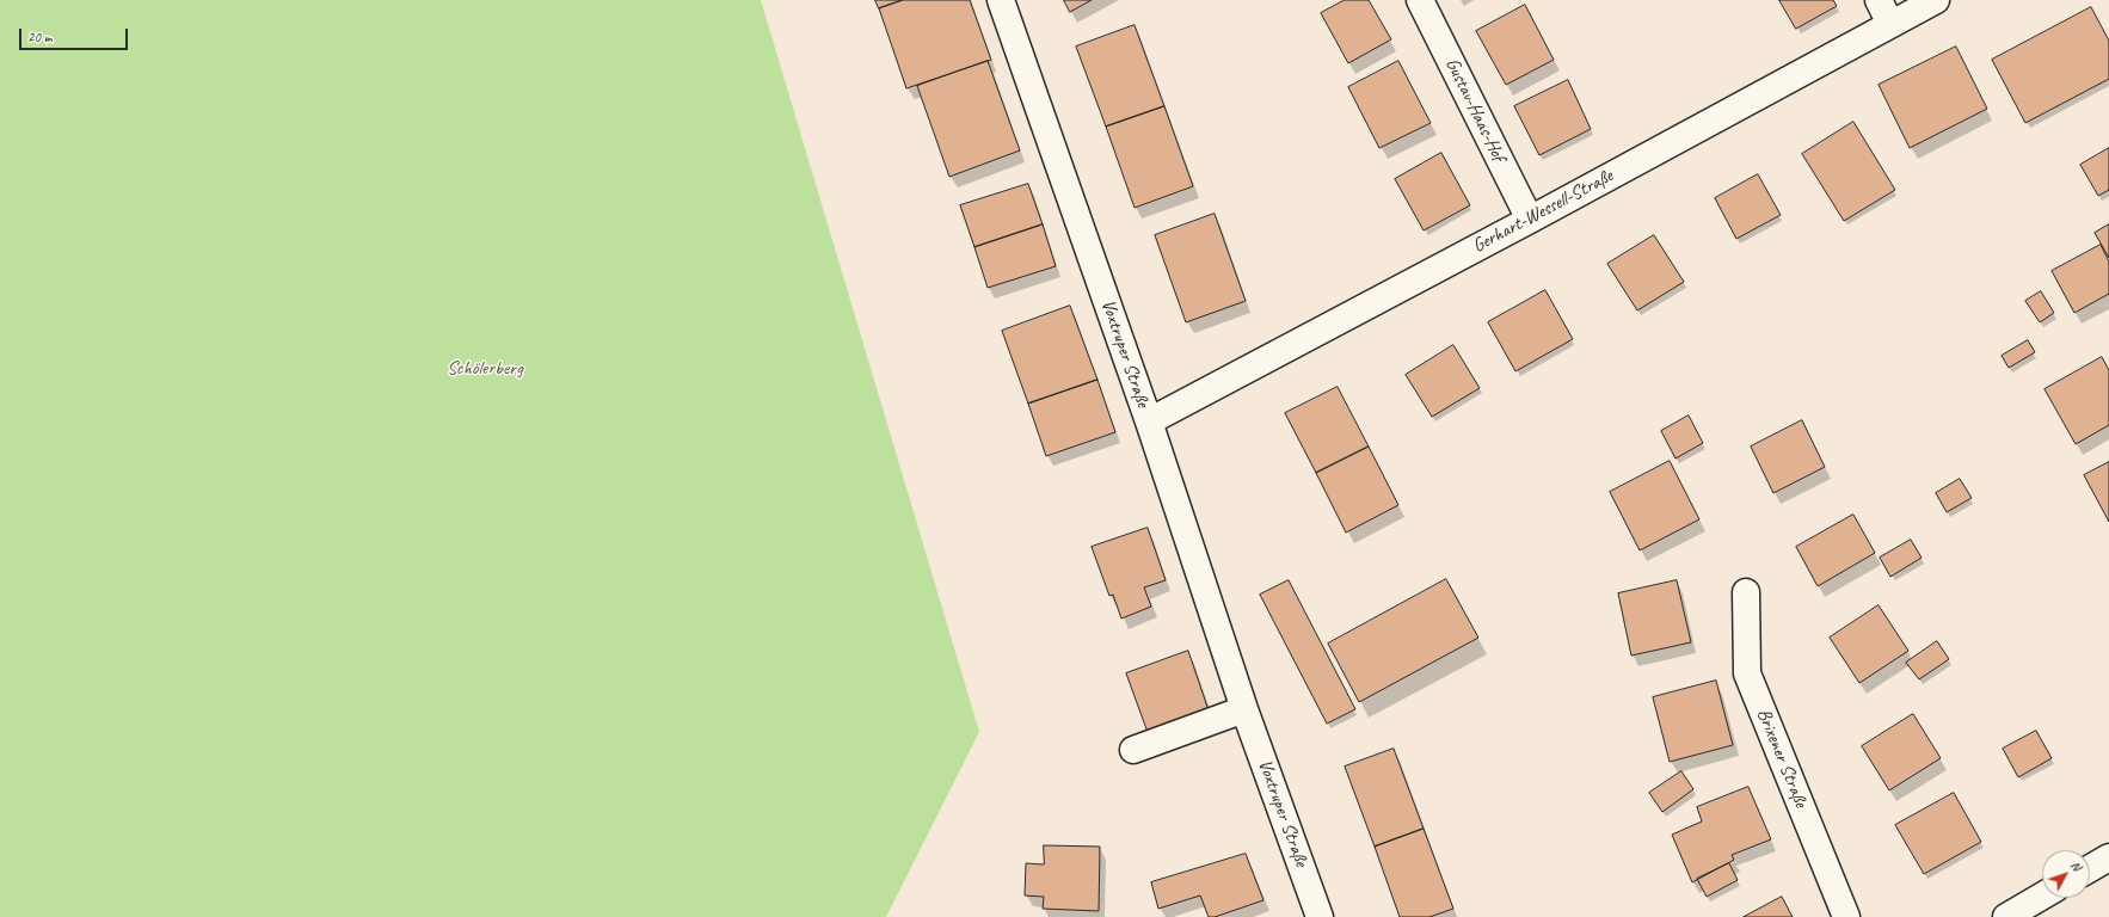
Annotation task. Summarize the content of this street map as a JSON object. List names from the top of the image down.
{
  "streets": {
    "street": [
      "Gustav-Haas-Hof",
      "Gerhart-Wessell-Straße",
      "Voxtruper Straße",
      "Brixener Straße"
    ]
  },
  "crossings": [
    ["Gustav-Haas-Hof", "Gerhart-Wessell-Straße"],
    ["Gerhart-Wessell-Straße", "Voxtruper Straße"]
  ],
  "parks": ["Schölerberg"],
  "scale_bar": "20 m",
  "north": "top right"
}
